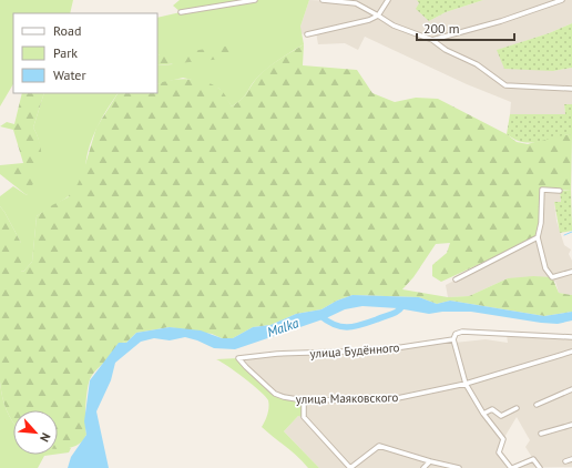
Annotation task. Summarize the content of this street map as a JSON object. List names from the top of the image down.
{
  "streets": {
    "street": ["улица Будённого", "улица Маяковского"]
  },
  "crossings": [
    ["улица Будённого", "улица Маяковского"]
  ],
  "water": ["Malka"],
  "legend": ["Road", "Park", "Water"],
  "scale_bar": "200 m",
  "north": "bottom right"
}
